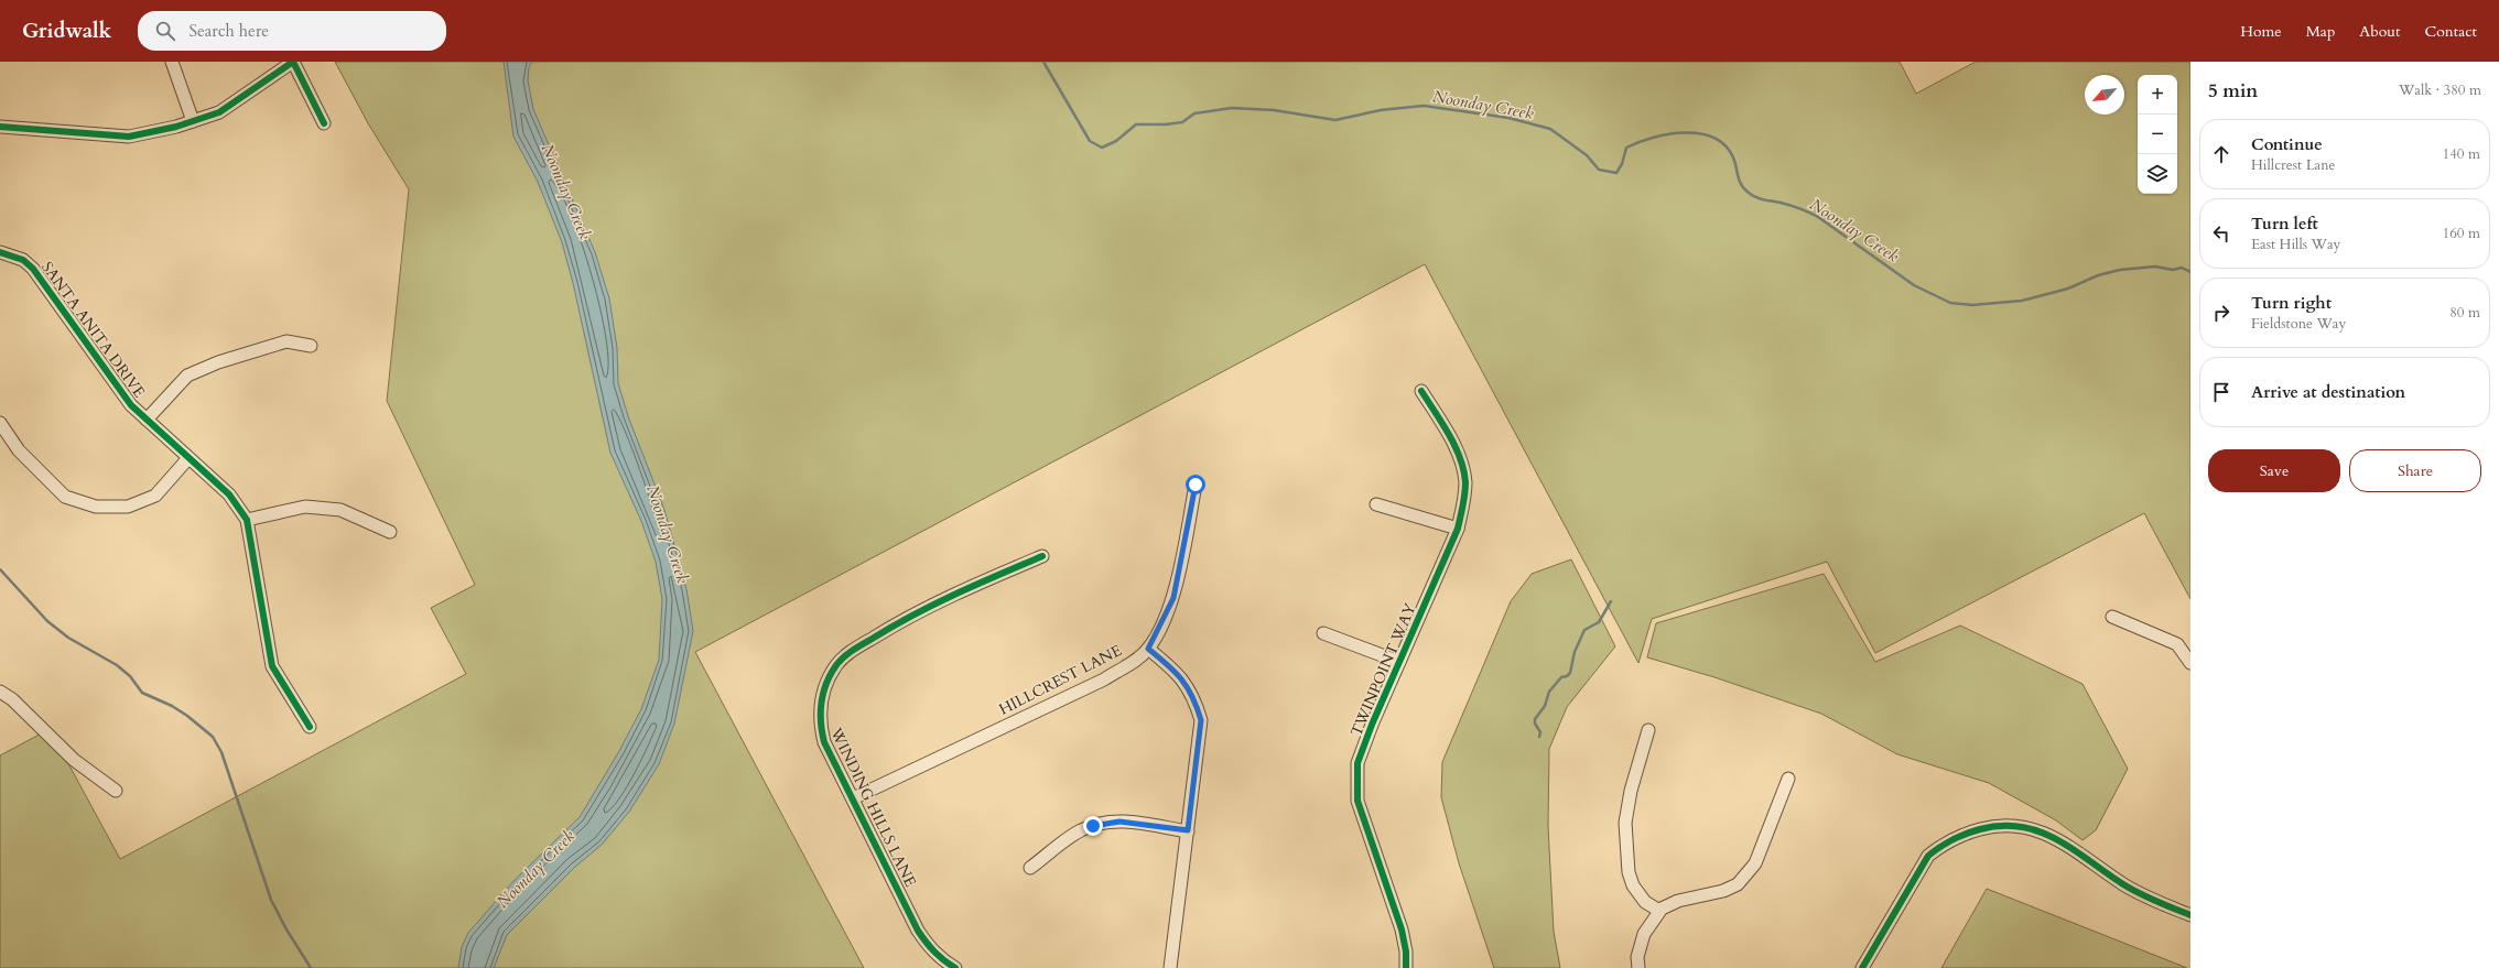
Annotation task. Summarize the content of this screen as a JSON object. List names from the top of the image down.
{
  "streets": {
    "street": [
      "SANTA ANITA DRIVE",
      "TWINPOINT WAY",
      "HILLCREST LANE",
      "WINDING HILLS LANE"
    ]
  },
  "crossings": [
    ["HILLCREST LANE", "WINDING HILLS LANE"]
  ],
  "water": ["Noonday Creek"],
  "north": "bottom left",
  "page": {
    "header": "Gridwalk",
    "search": "Search here",
    "nav": [
      "Home",
      "Map",
      "About",
      "Contact"
    ],
    "heading": ["5 min", "Walk · 380 m"],
    "map_buttons": ["+", "−"],
    "list": [
      ["Continue", "Hillcrest Lane", "140 m"],
      ["Turn left", "East Hills Way", "160 m"],
      ["Turn right", "Fieldstone Way", "80 m"],
      "Arrive at destination"
    ],
    "buttons": ["Save", "Share"]
  }
}
